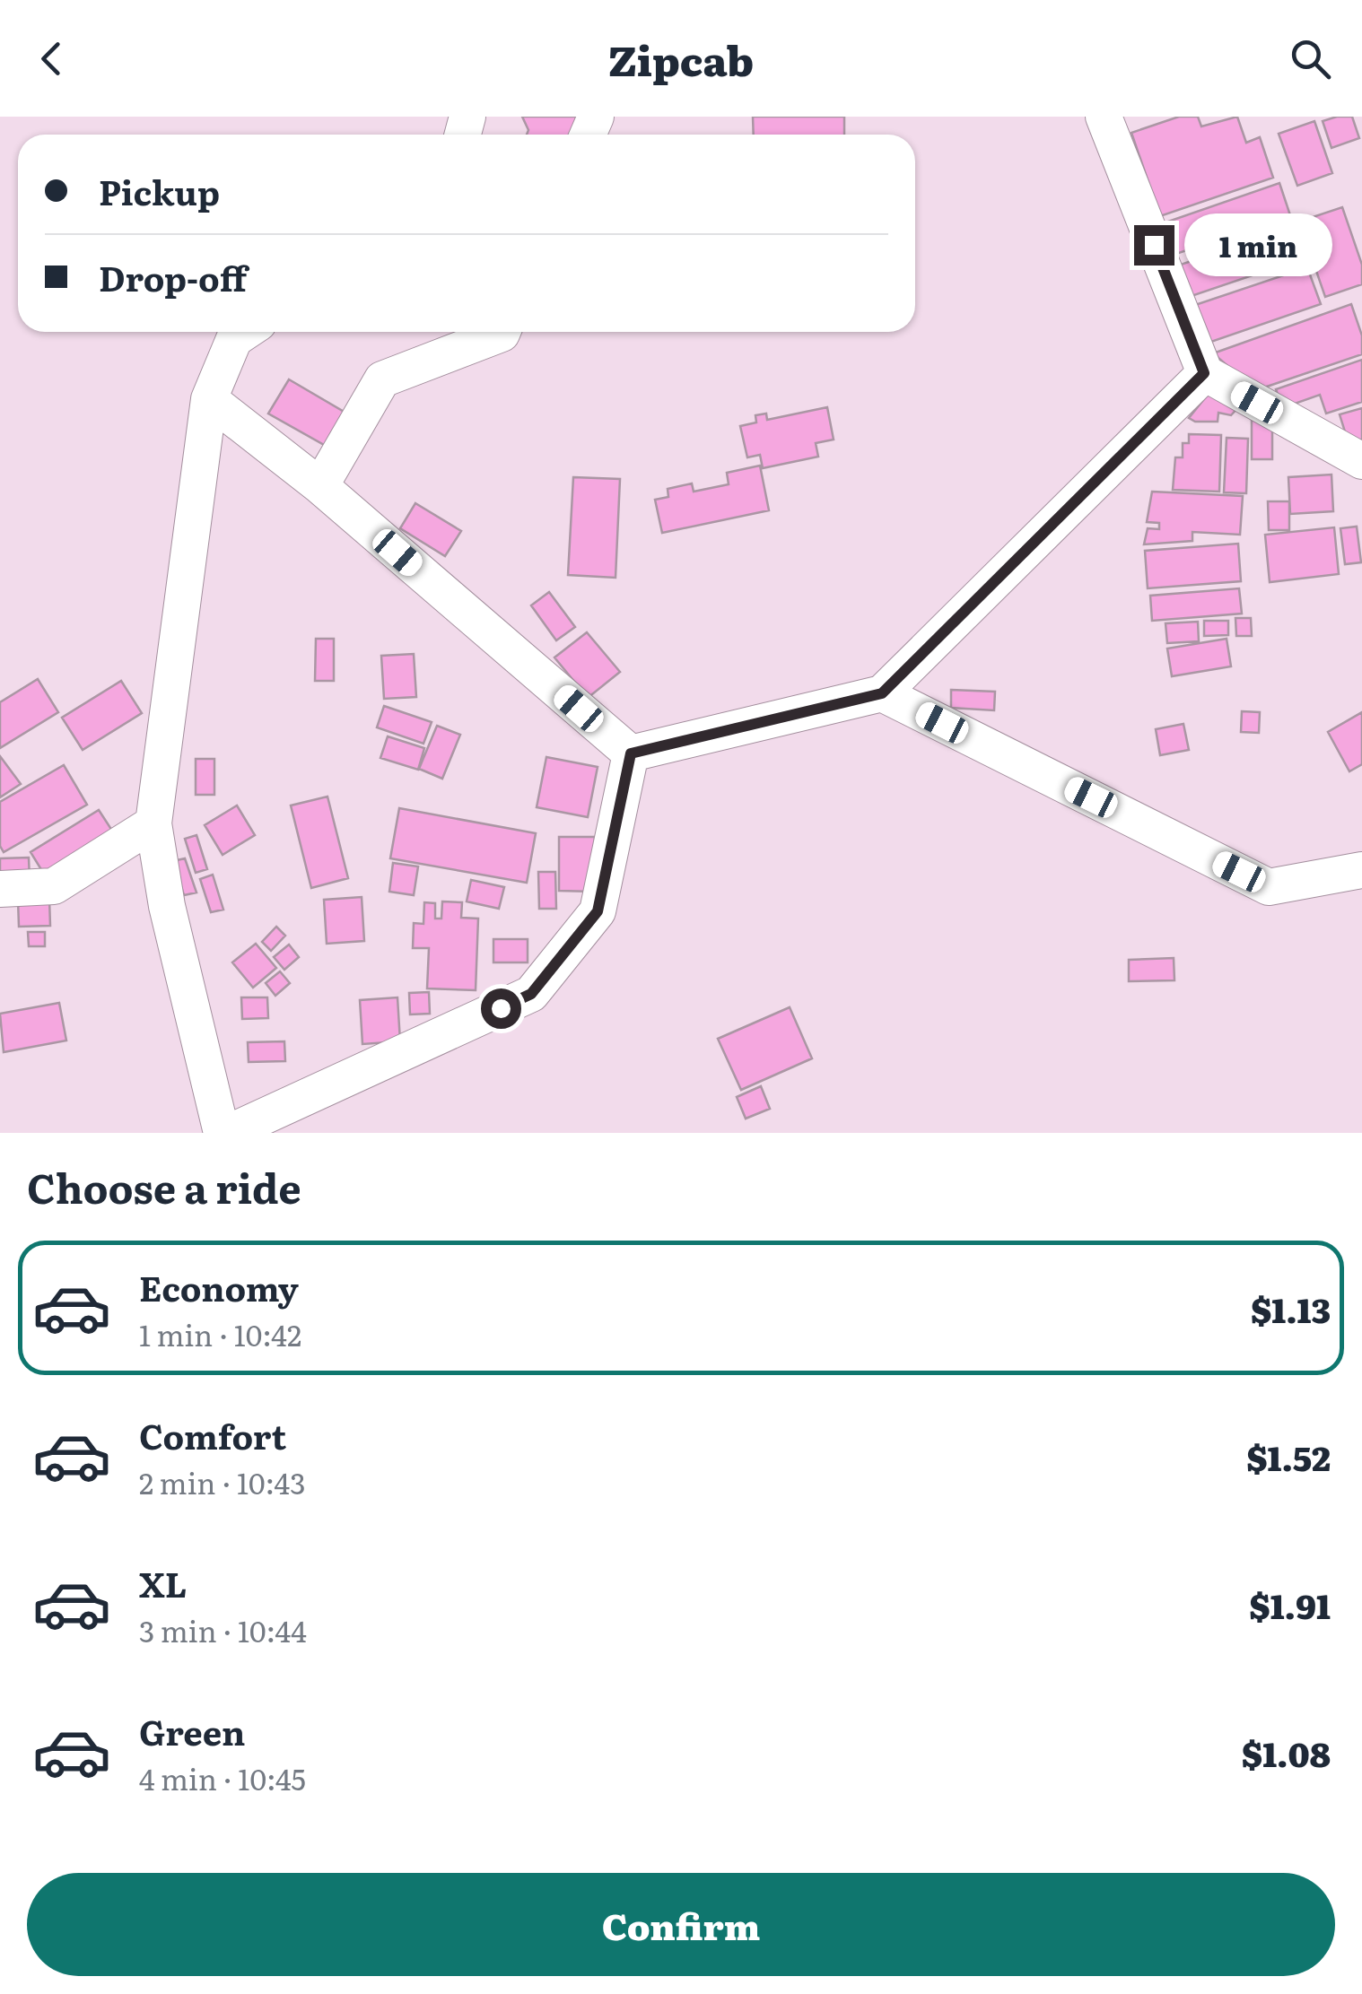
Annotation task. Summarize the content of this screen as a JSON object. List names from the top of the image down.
{
  "page": {
    "header": "Zipcab",
    "banner": ["Pickup", "Drop-off"],
    "bubble": "1 min",
    "heading": "Choose a ride",
    "list": [
      {
        "name": "Economy",
        "note": "1 min · 10:42",
        "value": "$1.13"
      },
      {
        "name": "Comfort",
        "note": "2 min · 10:43",
        "value": "$1.52"
      },
      {
        "name": "XL",
        "note": "3 min · 10:44",
        "value": "$1.91"
      },
      {
        "name": "Green",
        "note": "4 min · 10:45",
        "value": "$1.08"
      }
    ],
    "buttons": "Confirm"
  }
}
